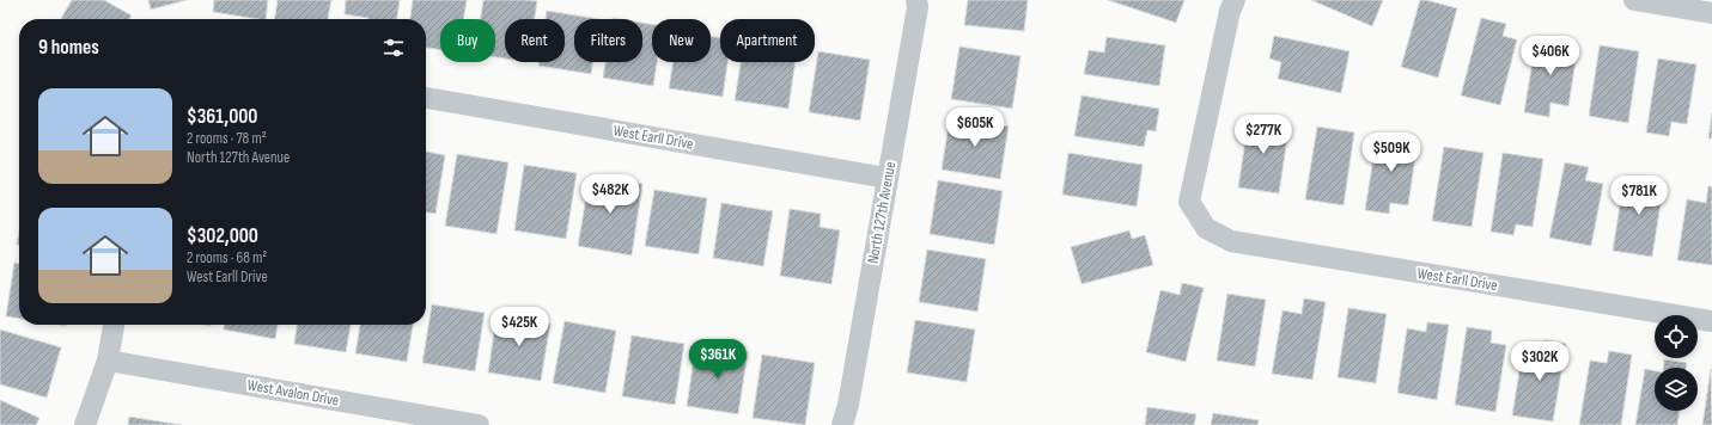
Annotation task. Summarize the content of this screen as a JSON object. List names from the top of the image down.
{
  "streets": {
    "street": ["West Earll Drive", "North 127th Avenue", "West Avalon Drive"]
  },
  "crossings": [
    ["West Earll Drive", "North 127th Avenue"]
  ],
  "page": {
    "chip": [
      "Buy",
      "Rent",
      "Filters",
      "New",
      "Apartment"
    ],
    "heading": "9 homes",
    "price": [
      "$406K",
      "$605K",
      "$277K",
      "$509K",
      "$482K",
      "$781K",
      "$425K",
      "$361K",
      "$302K"
    ],
    "list": [
      {
        "name": "$361,000",
        "note": "2 rooms · 78 m² · North 127th Avenue"
      },
      {
        "name": "$302,000",
        "note": "2 rooms · 68 m² · West Earll Drive"
      }
    ]
  }
}
